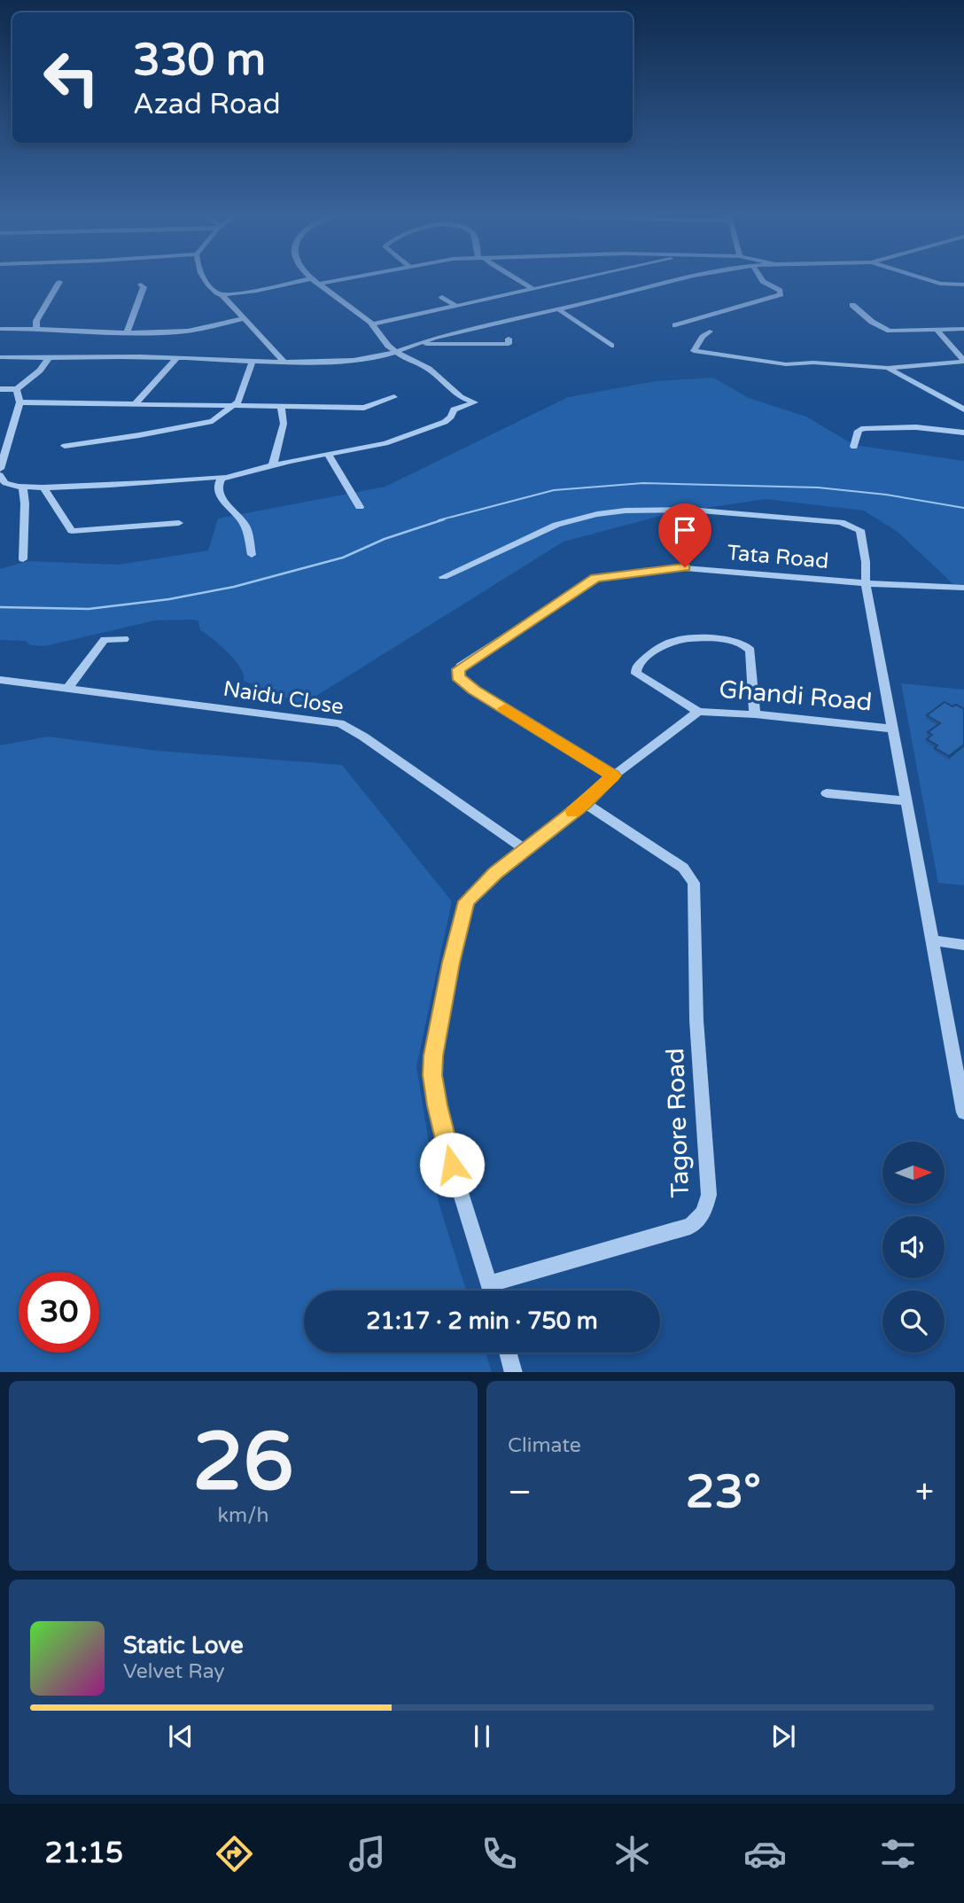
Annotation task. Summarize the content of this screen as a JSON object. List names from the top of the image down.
{
  "streets": {
    "street": [
      "Tata Road",
      "Ghandi Road",
      "Naidu Close",
      "Tagore Road"
    ]
  },
  "crossings": [
    ["Tata Road", "Ghandi Road"],
    ["Ghandi Road", "Naidu Close"],
    ["Ghandi Road", "Tagore Road"]
  ],
  "north": "right",
  "page": {
    "turn": ["330 m", "Azad Road"],
    "limit": "30",
    "trip": "21:17 · 2 min · 750 m",
    "tile": [
      ["26", "km/h"],
      "Climate"
    ],
    "heat": ["−", "23°", "+"],
    "song": ["Static Love", "Velvet Ray"],
    "tabs": "21:15"
  }
}
